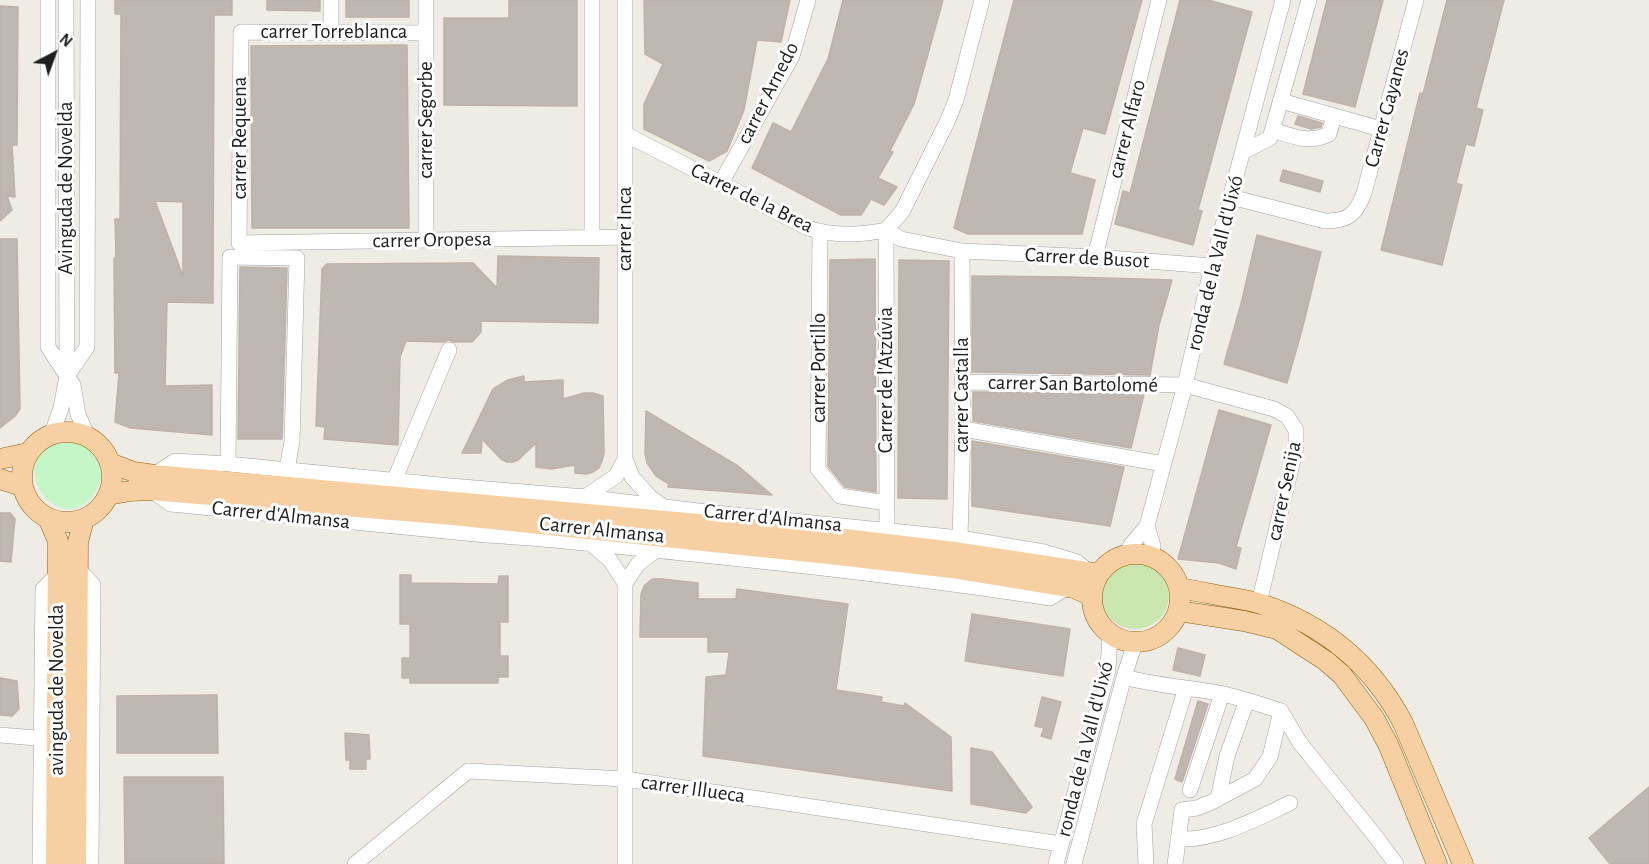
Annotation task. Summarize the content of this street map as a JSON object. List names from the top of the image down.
{
  "streets": {
    "main road": ["Carrer d'Almansa", "Carrer Almansa", "avinguda de Novelda"],
    "street": [
      "carrer Torreblanca",
      "carrer Arnedo",
      "Carrer Gayanes",
      "carrer Segorbe",
      "carrer Alfaro",
      "carrer Requena",
      "Avinguda de Novelda",
      "Carrer de la Brea",
      "carrer Inca",
      "carrer Oropesa",
      "Carrer de Busot",
      "ronda de la Vall d'Uixó",
      "carrer Portillo",
      "Carrer de l'Atzúvia",
      "carrer San Bartolomé",
      "carrer Castalla",
      "carrer Senija",
      "carrer Illueca"
    ]
  },
  "crossings": [
    ["carrer Torreblanca", "carrer Segorbe"],
    ["carrer Torreblanca", "carrer Requena"],
    ["carrer Arnedo", "Carrer de la Brea"],
    ["Carrer Gayanes", "ronda de la Vall d'Uixó"],
    ["carrer Segorbe", "carrer Oropesa"],
    ["carrer Alfaro", "Carrer de Busot"],
    ["carrer Requena", "carrer Oropesa"],
    ["Avinguda de Novelda", "Carrer d'Almansa"],
    ["Avinguda de Novelda", "Carrer Almansa"],
    ["Avinguda de Novelda", "avinguda de Novelda"],
    ["Carrer de la Brea", "carrer Inca"],
    ["Carrer de la Brea", "Carrer de Busot"],
    ["Carrer de la Brea", "carrer Portillo"],
    ["Carrer de la Brea", "Carrer de l'Atzúvia"],
    ["Carrer de la Brea", "carrer Castalla"],
    ["carrer Inca", "carrer Oropesa"],
    ["Carrer de Busot", "ronda de la Vall d'Uixó"],
    ["Carrer de Busot", "carrer Castalla"],
    ["ronda de la Vall d'Uixó", "carrer San Bartolomé"],
    ["ronda de la Vall d'Uixó", "carrer Senija"],
    ["ronda de la Vall d'Uixó", "Carrer d'Almansa"],
    ["ronda de la Vall d'Uixó", "Carrer Almansa"],
    ["ronda de la Vall d'Uixó", "carrer Illueca"],
    ["carrer Portillo", "Carrer d'Almansa"],
    ["Carrer de l'Atzúvia", "Carrer d'Almansa"],
    ["carrer San Bartolomé", "carrer Castalla"],
    ["carrer San Bartolomé", "carrer Senija"],
    ["carrer Castalla", "Carrer d'Almansa"],
    ["Carrer d'Almansa", "Carrer Almansa"],
    ["Carrer d'Almansa", "avinguda de Novelda"],
    ["Carrer Almansa", "avinguda de Novelda"]
  ],
  "north": "top right"
}
